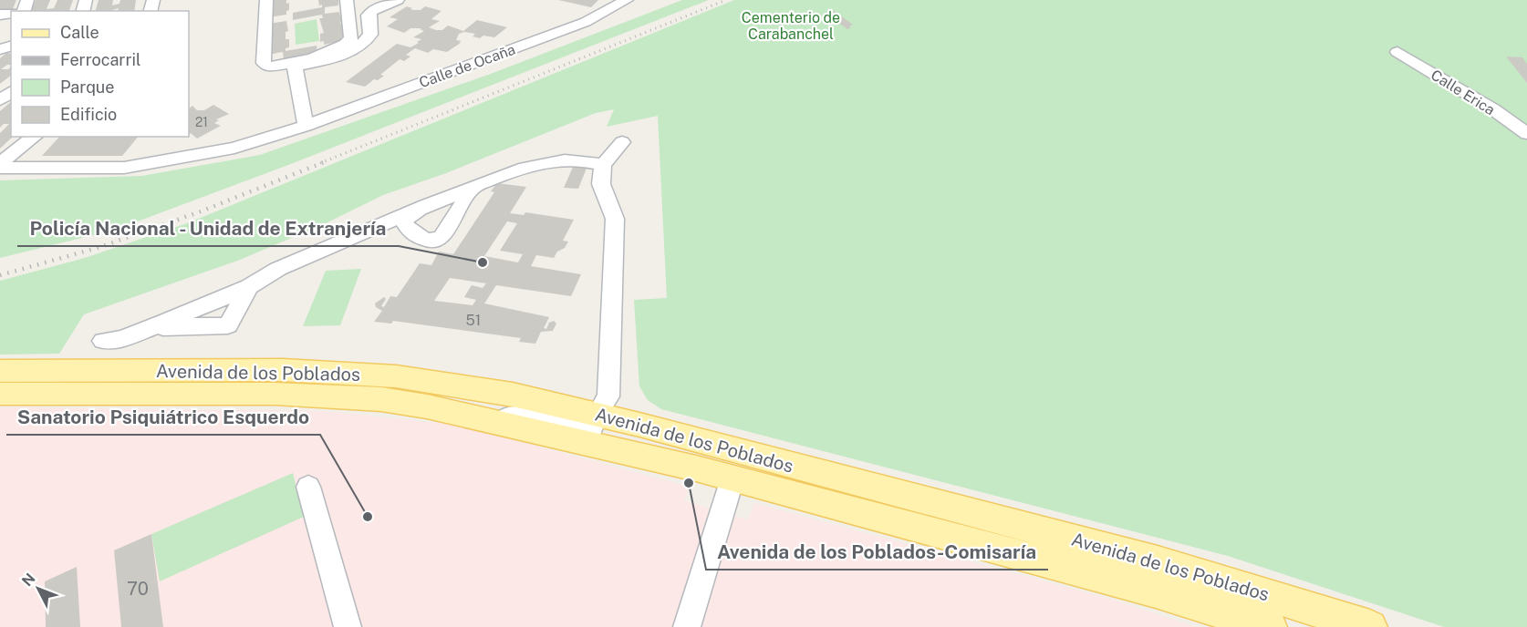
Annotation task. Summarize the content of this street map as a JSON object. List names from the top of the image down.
{
  "streets": {
    "main road": ["Avenida de los Poblados"],
    "street": ["Calle de Ocaña", "Calle Erica"]
  },
  "parks": ["Cementerio de Carabanchel"],
  "places": ["Policía Nacional - Unidad de Extranjería", "Avenida de los Poblados-Comisaría", "Sanatorio Psiquiátrico Esquerdo"],
  "house_numbers": ["21", "51", "70"],
  "legend": [
    "Calle",
    "Ferrocarril",
    "Parque",
    "Edificio"
  ],
  "north": "top left"
}
